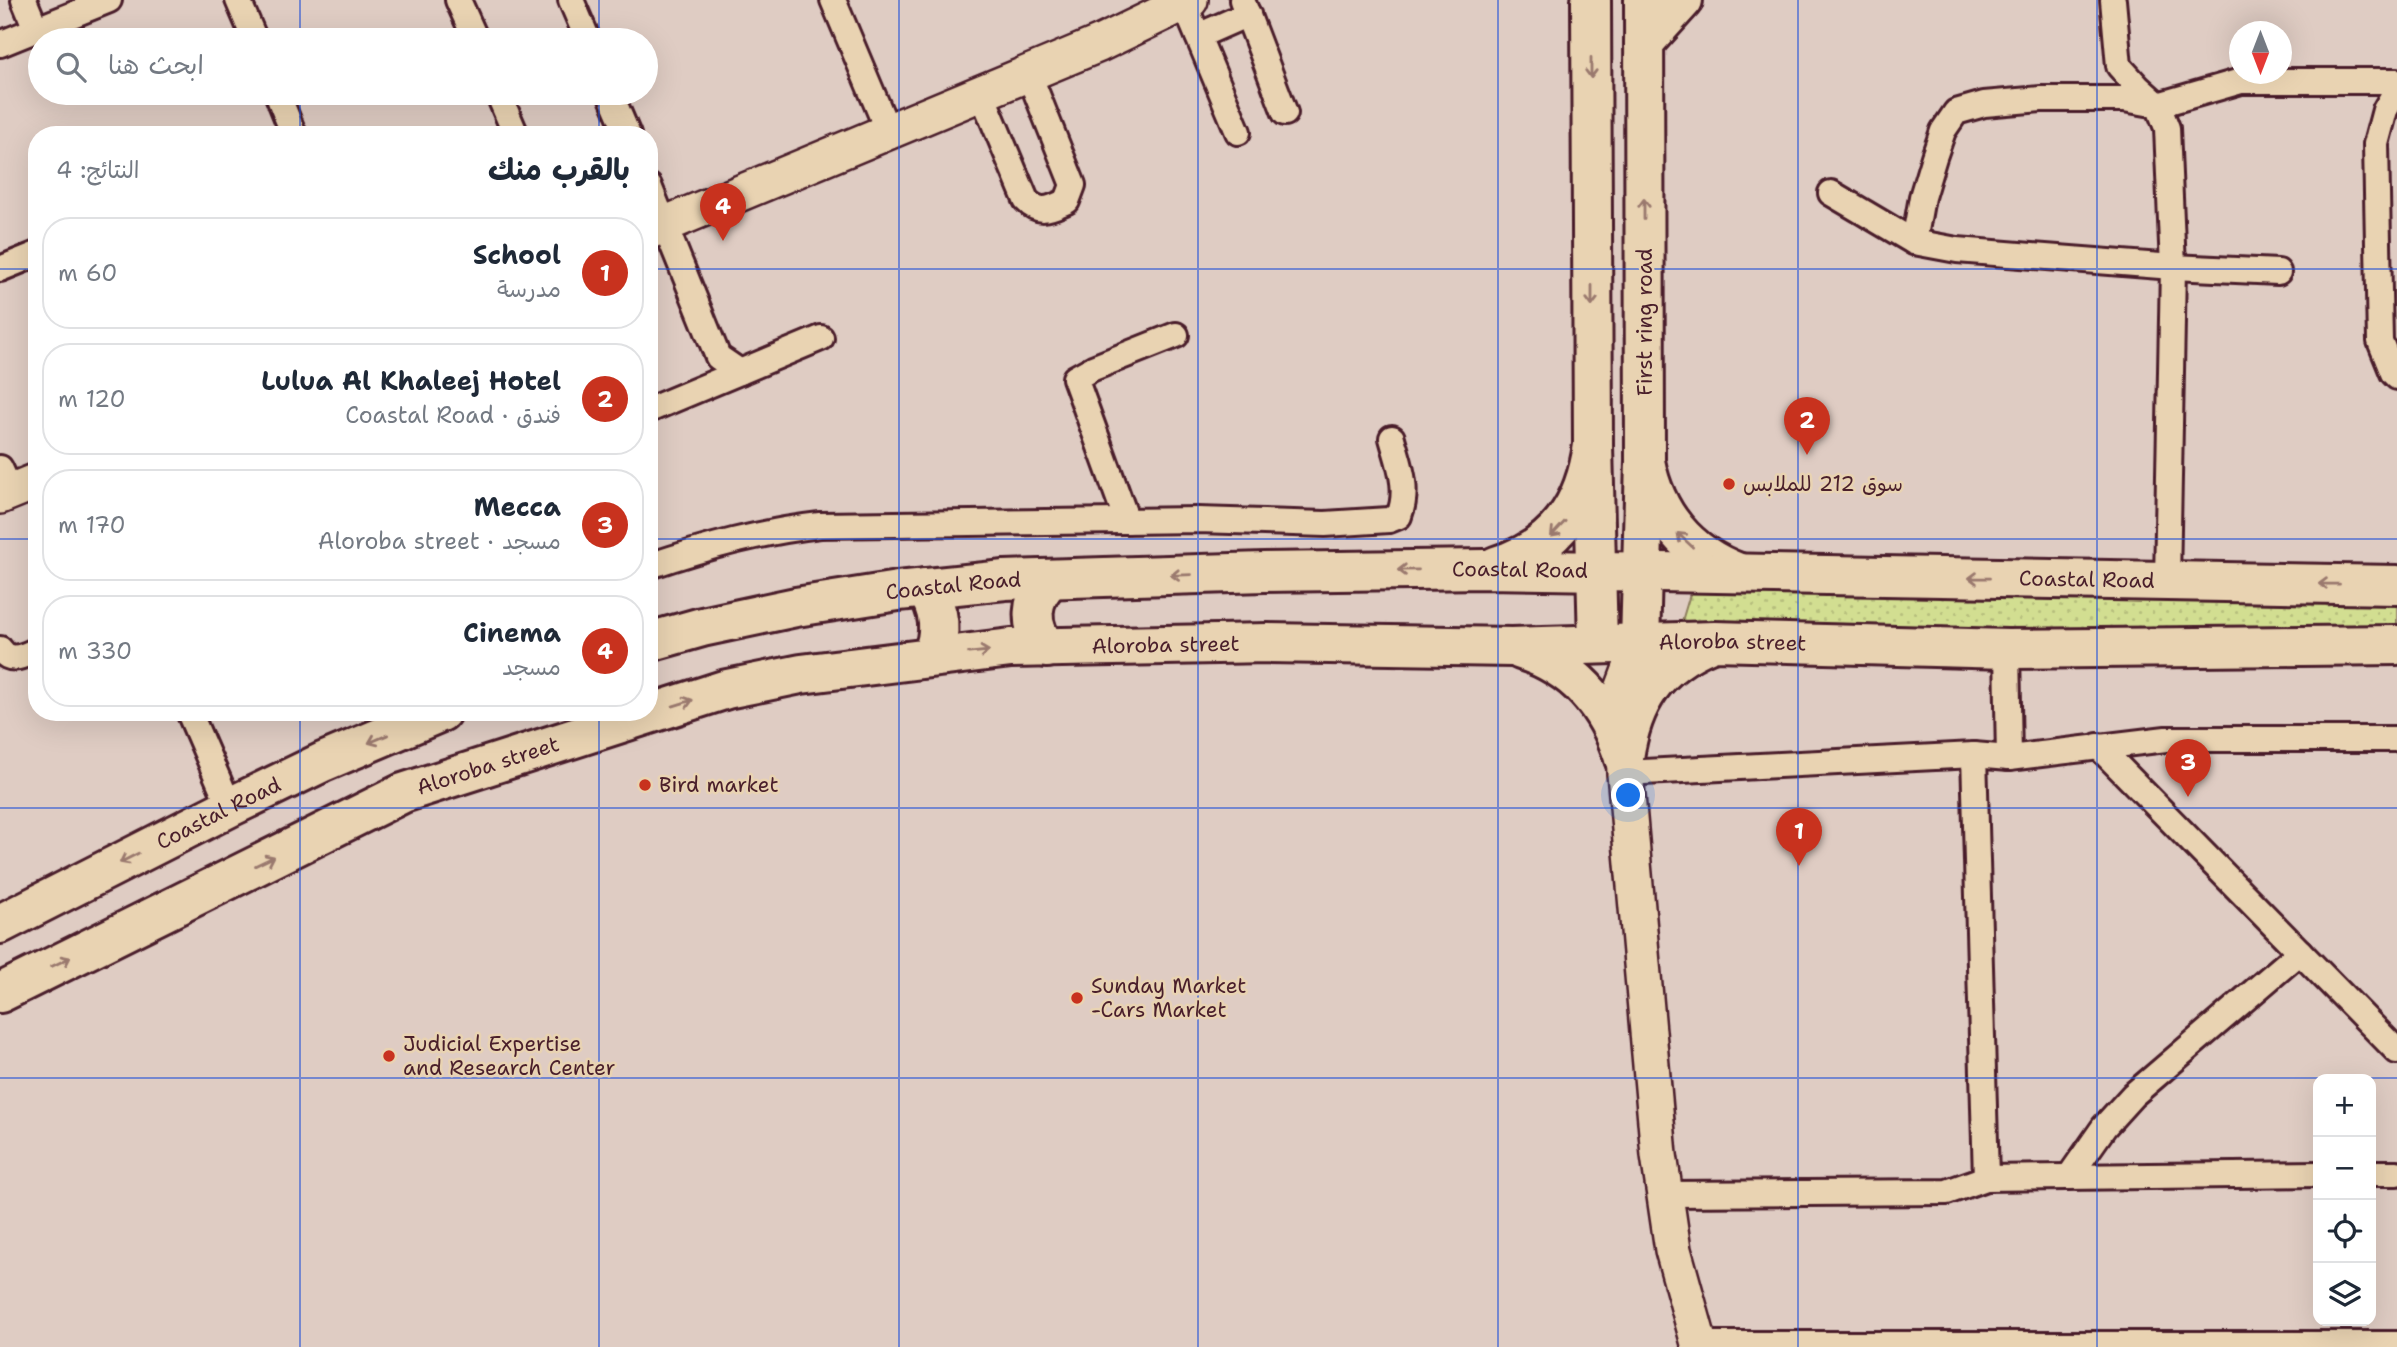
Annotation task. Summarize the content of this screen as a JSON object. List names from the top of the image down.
{
  "streets": {
    "main road": ["First ring road", "Coastal Road", "Aloroba street"]
  },
  "crossings": [
    ["First ring road", "Coastal Road"],
    ["First ring road", "Aloroba street"]
  ],
  "one_way": ["Coastal Road", "Aloroba street"],
  "places": [
    "سوق 212 للملابس",
    "Bird market",
    "Sunday Market -Cars Market",
    "Judicial Expertise and Research Center"
  ],
  "north": "bottom",
  "page": {
    "search": "ابحث هنا",
    "heading": ["بالقرب منك", "النتائج: 4"],
    "pins": [
      "4",
      "2",
      "3",
      "1"
    ],
    "list": [
      {
        "mark": "1",
        "name": "School",
        "note": "مدرسة",
        "value": "60 m"
      },
      {
        "mark": "2",
        "name": "Lulua Al Khaleej Hotel",
        "note": "فندق · Coastal Road",
        "value": "120 m"
      },
      {
        "mark": "3",
        "name": "Mecca",
        "note": "مسجد · Aloroba street",
        "value": "170 m"
      },
      {
        "mark": "4",
        "name": "Cinema",
        "note": "مسجد",
        "value": "330 m"
      }
    ],
    "map_buttons": ["+", "−"]
  }
}
